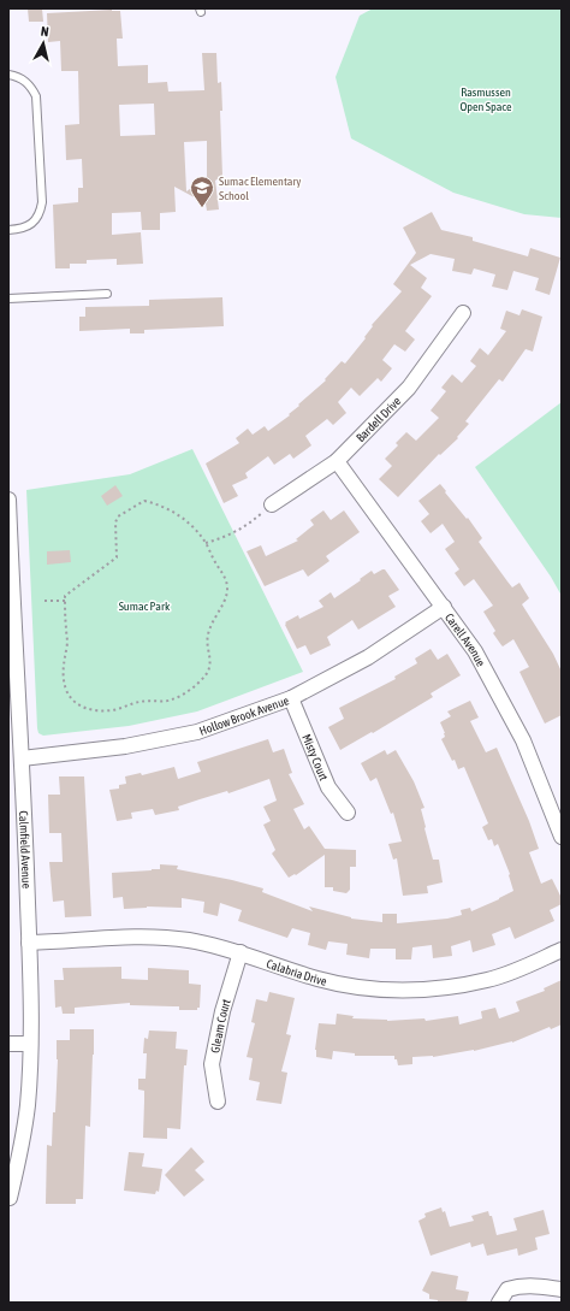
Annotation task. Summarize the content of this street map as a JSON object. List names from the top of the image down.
{
  "streets": {
    "street": [
      "Bardell Drive",
      "Carell Avenue",
      "Hollow Brook Avenue",
      "Misty Court",
      "Calmfield Avenue",
      "Calabria Drive",
      "Gleam Court"
    ]
  },
  "crossings": [
    ["Bardell Drive", "Carell Avenue"],
    ["Carell Avenue", "Hollow Brook Avenue"],
    ["Hollow Brook Avenue", "Misty Court"],
    ["Hollow Brook Avenue", "Calmfield Avenue"],
    ["Calmfield Avenue", "Calabria Drive"],
    ["Calabria Drive", "Gleam Court"]
  ],
  "parks": ["Rasmussen Open Space", "Sumac Park"],
  "places": {
    "school or university": ["Sumac Elementary School"]
  },
  "north": "top"
}
